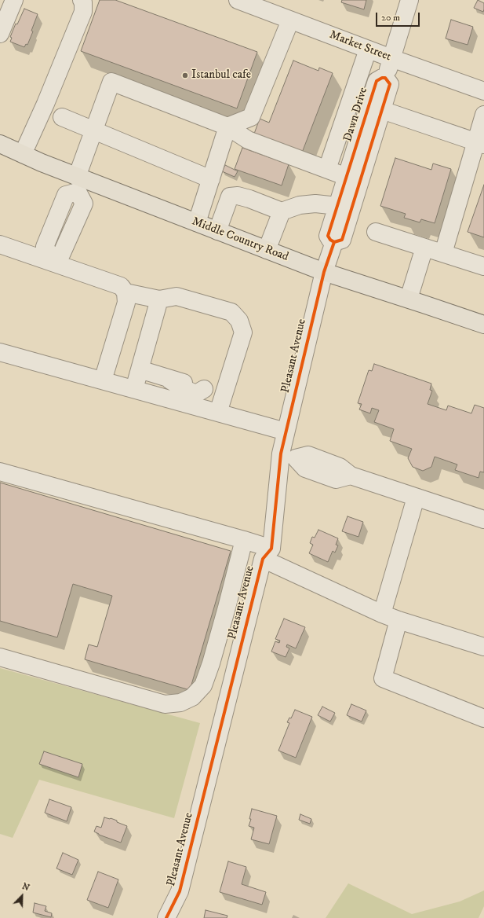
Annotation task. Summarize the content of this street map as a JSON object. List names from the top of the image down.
{
  "streets": {
    "main road": ["Middle Country Road"],
    "street": ["Market Street", "Dawn Drive", "Pleasant Avenue"]
  },
  "crossings": [
    ["Market Street", "Dawn Drive"],
    ["Dawn Drive", "Middle Country Road"],
    ["Dawn Drive", "Pleasant Avenue"],
    ["Middle Country Road", "Pleasant Avenue"]
  ],
  "places": ["Istanbul cafe"],
  "scale_bar": "20 m",
  "north": "top right"
}
